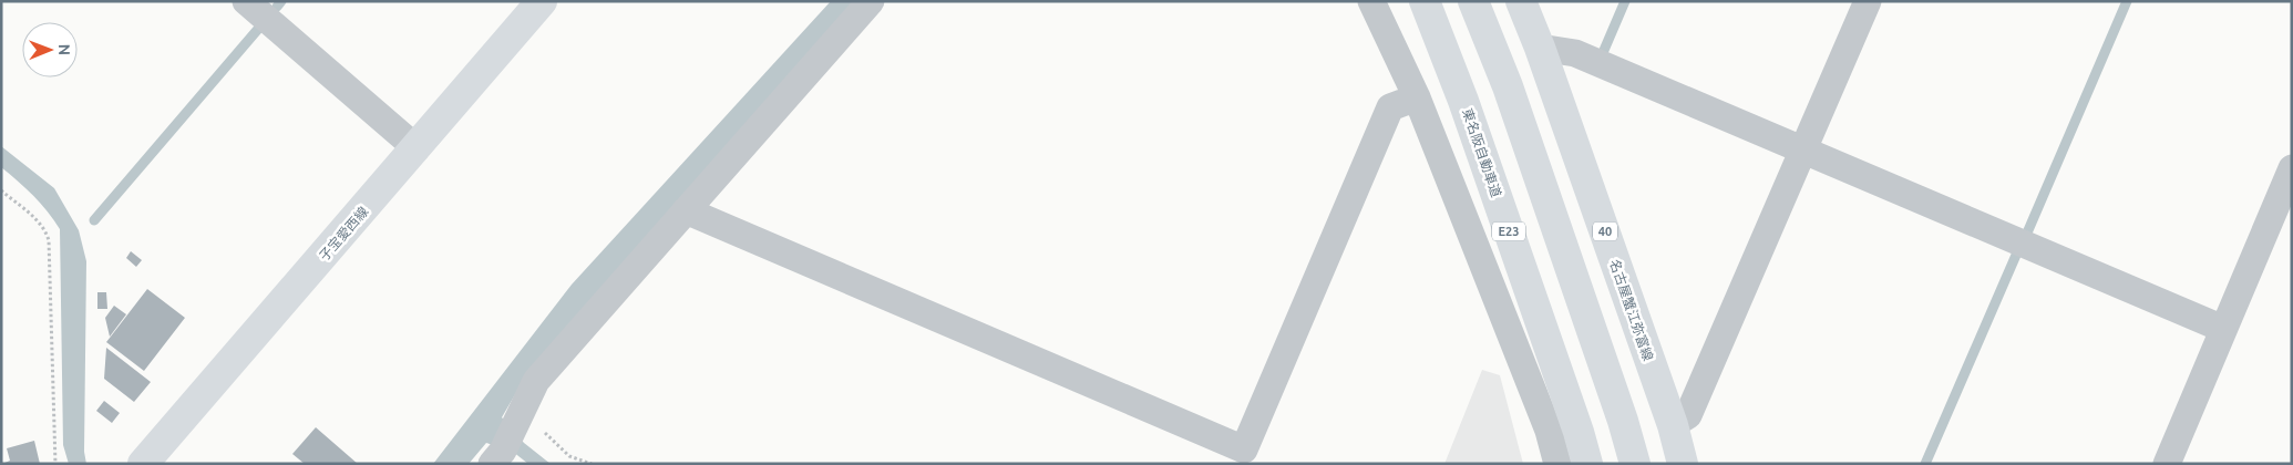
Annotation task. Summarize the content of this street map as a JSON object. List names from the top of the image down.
{
  "streets": {
    "main road": [
      "東名阪自動車道",
      "E23",
      "40",
      "子宝愛西線",
      "名古屋蟹江弥富線"
    ]
  },
  "north": "right"
}
